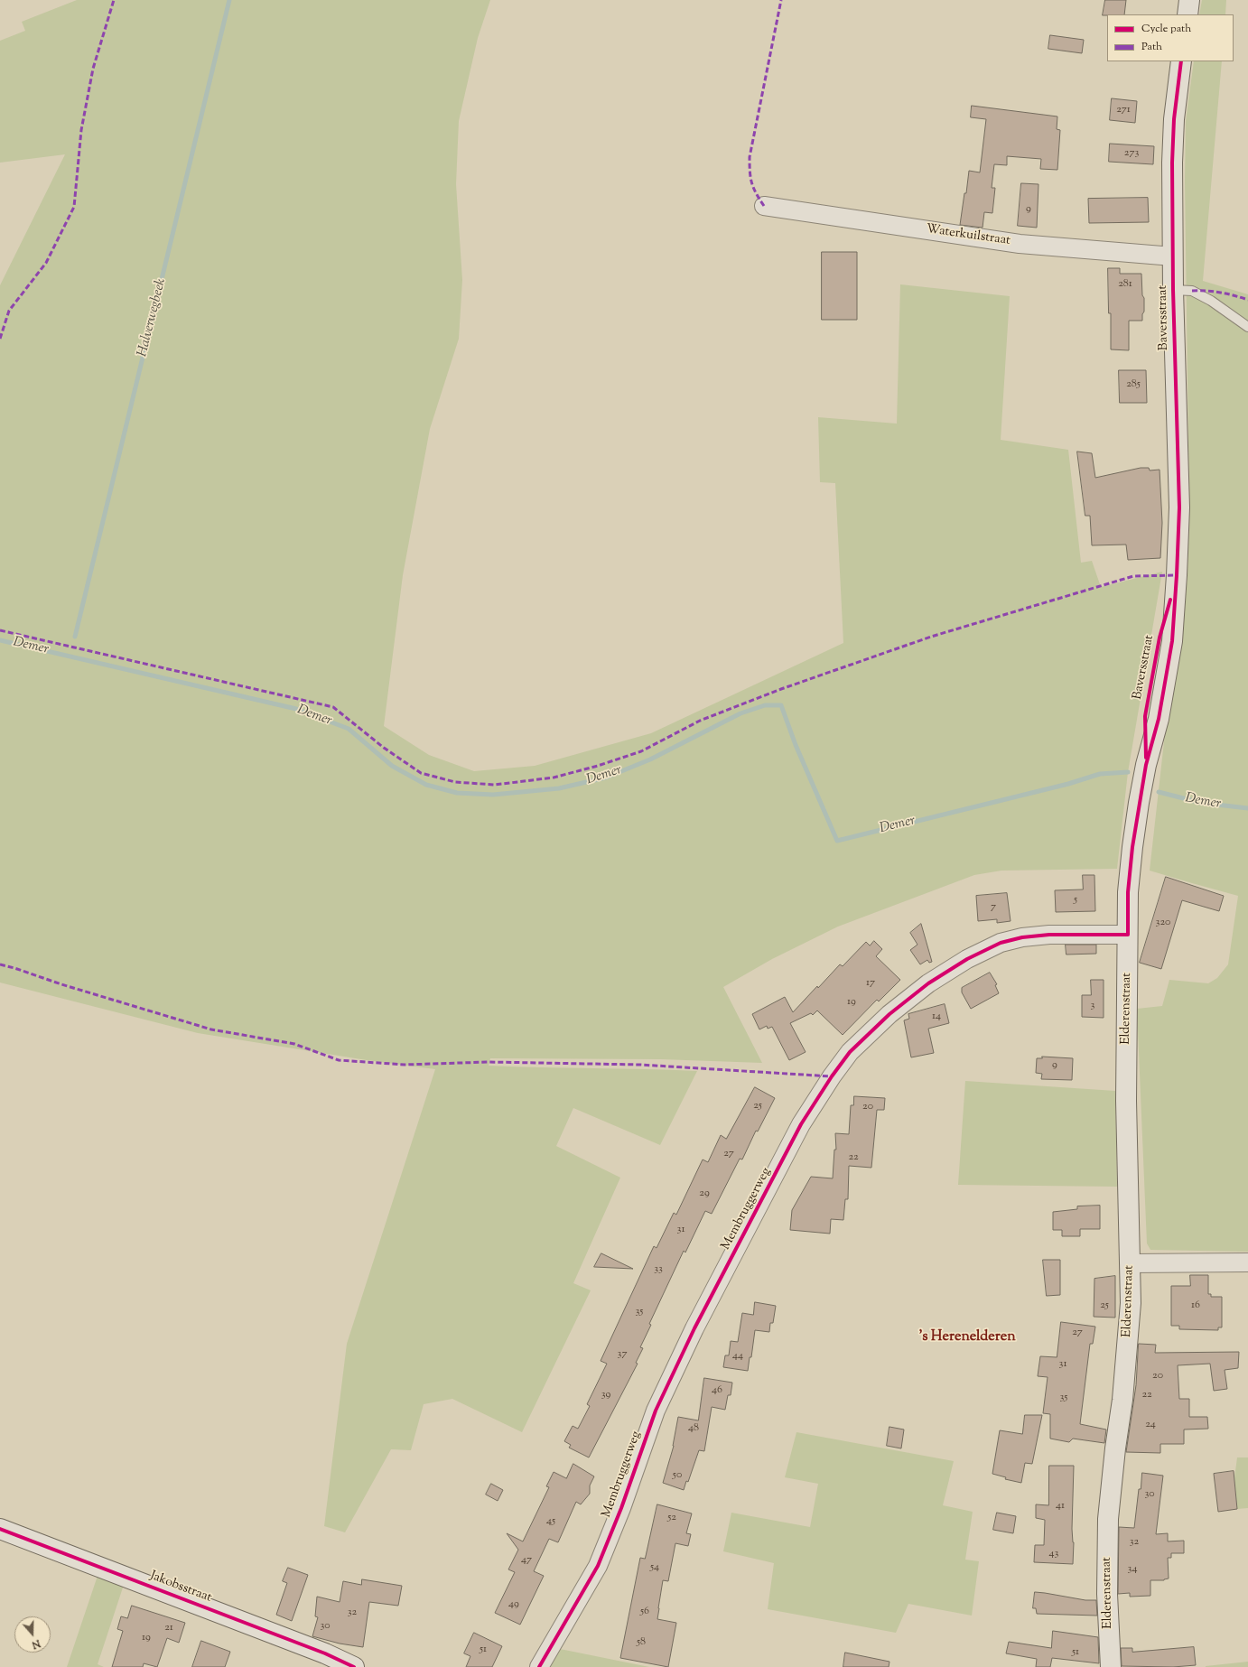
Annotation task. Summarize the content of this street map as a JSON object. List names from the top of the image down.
{
  "streets": {
    "main road": ["Baversstraat", "Elderenstraat", "Jakobsstraat"],
    "street": ["Waterkuilstraat", "Membruggerweg"]
  },
  "crossings": [
    ["Waterkuilstraat", "Baversstraat"],
    ["Baversstraat", "Elderenstraat"],
    ["Baversstraat", "Membruggerweg"],
    ["Elderenstraat", "Membruggerweg"]
  ],
  "districts": ["'s Herenelderen"],
  "water": ["Halverwegbeek", "Demer"],
  "house_numbers": [
    "271",
    "273",
    "9",
    "281",
    "285",
    "5",
    "7",
    "320",
    "17",
    "19",
    "3",
    "14",
    "9",
    "25",
    "20",
    "27",
    "22",
    "29",
    "31",
    "33",
    "25",
    "16",
    "35",
    "27",
    "37",
    "44",
    "31",
    "20",
    "46",
    "39",
    "22",
    "35",
    "24",
    "48",
    "50",
    "30",
    "41",
    "52",
    "45",
    "32",
    "43",
    "47",
    "54",
    "34",
    "49",
    "56",
    "32",
    "30",
    "21",
    "19",
    "58",
    "51",
    "51"
  ],
  "legend": ["Cycle path", "Path"],
  "north": "bottom"
}
